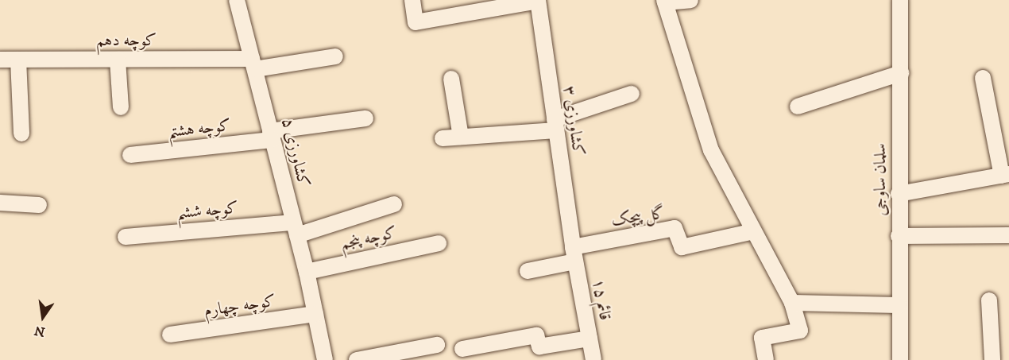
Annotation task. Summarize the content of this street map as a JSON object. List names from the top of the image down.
{
  "streets": {
    "street": [
      "کوچه دهم",
      "کشاورزی ۳",
      "کوچه هشتم",
      "کشاورزی ۵",
      "سلمان ساوجی",
      "کوچه ششم",
      "گل پیچک",
      "کوچه پنجم",
      "قائم ۱۵",
      "کوچه چهارم"
    ]
  },
  "crossings": [
    ["کوچه دهم", "کشاورزی ۵"],
    ["کشاورزی ۳", "گل پیچک"],
    ["کشاورزی ۳", "قائم ۱۵"],
    ["کوچه هشتم", "کشاورزی ۵"],
    ["کشاورزی ۵", "کوچه ششم"],
    ["کشاورزی ۵", "کوچه پنجم"],
    ["کشاورزی ۵", "کوچه چهارم"],
    ["گل پیچک", "قائم ۱۵"]
  ],
  "north": "bottom"
}
